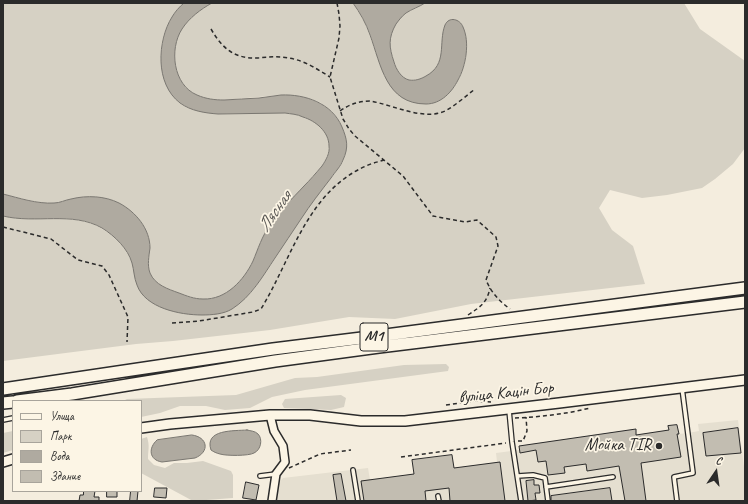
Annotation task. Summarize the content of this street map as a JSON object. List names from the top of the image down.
{
  "streets": {
    "highway": ["М1"],
    "main road": ["вуліца Кацін Бор"]
  },
  "water": ["Лясная"],
  "places": ["Мойка TIR"],
  "legend": [
    "Улица",
    "Парк",
    "Вода",
    "Здание"
  ],
  "north": "top"
}
